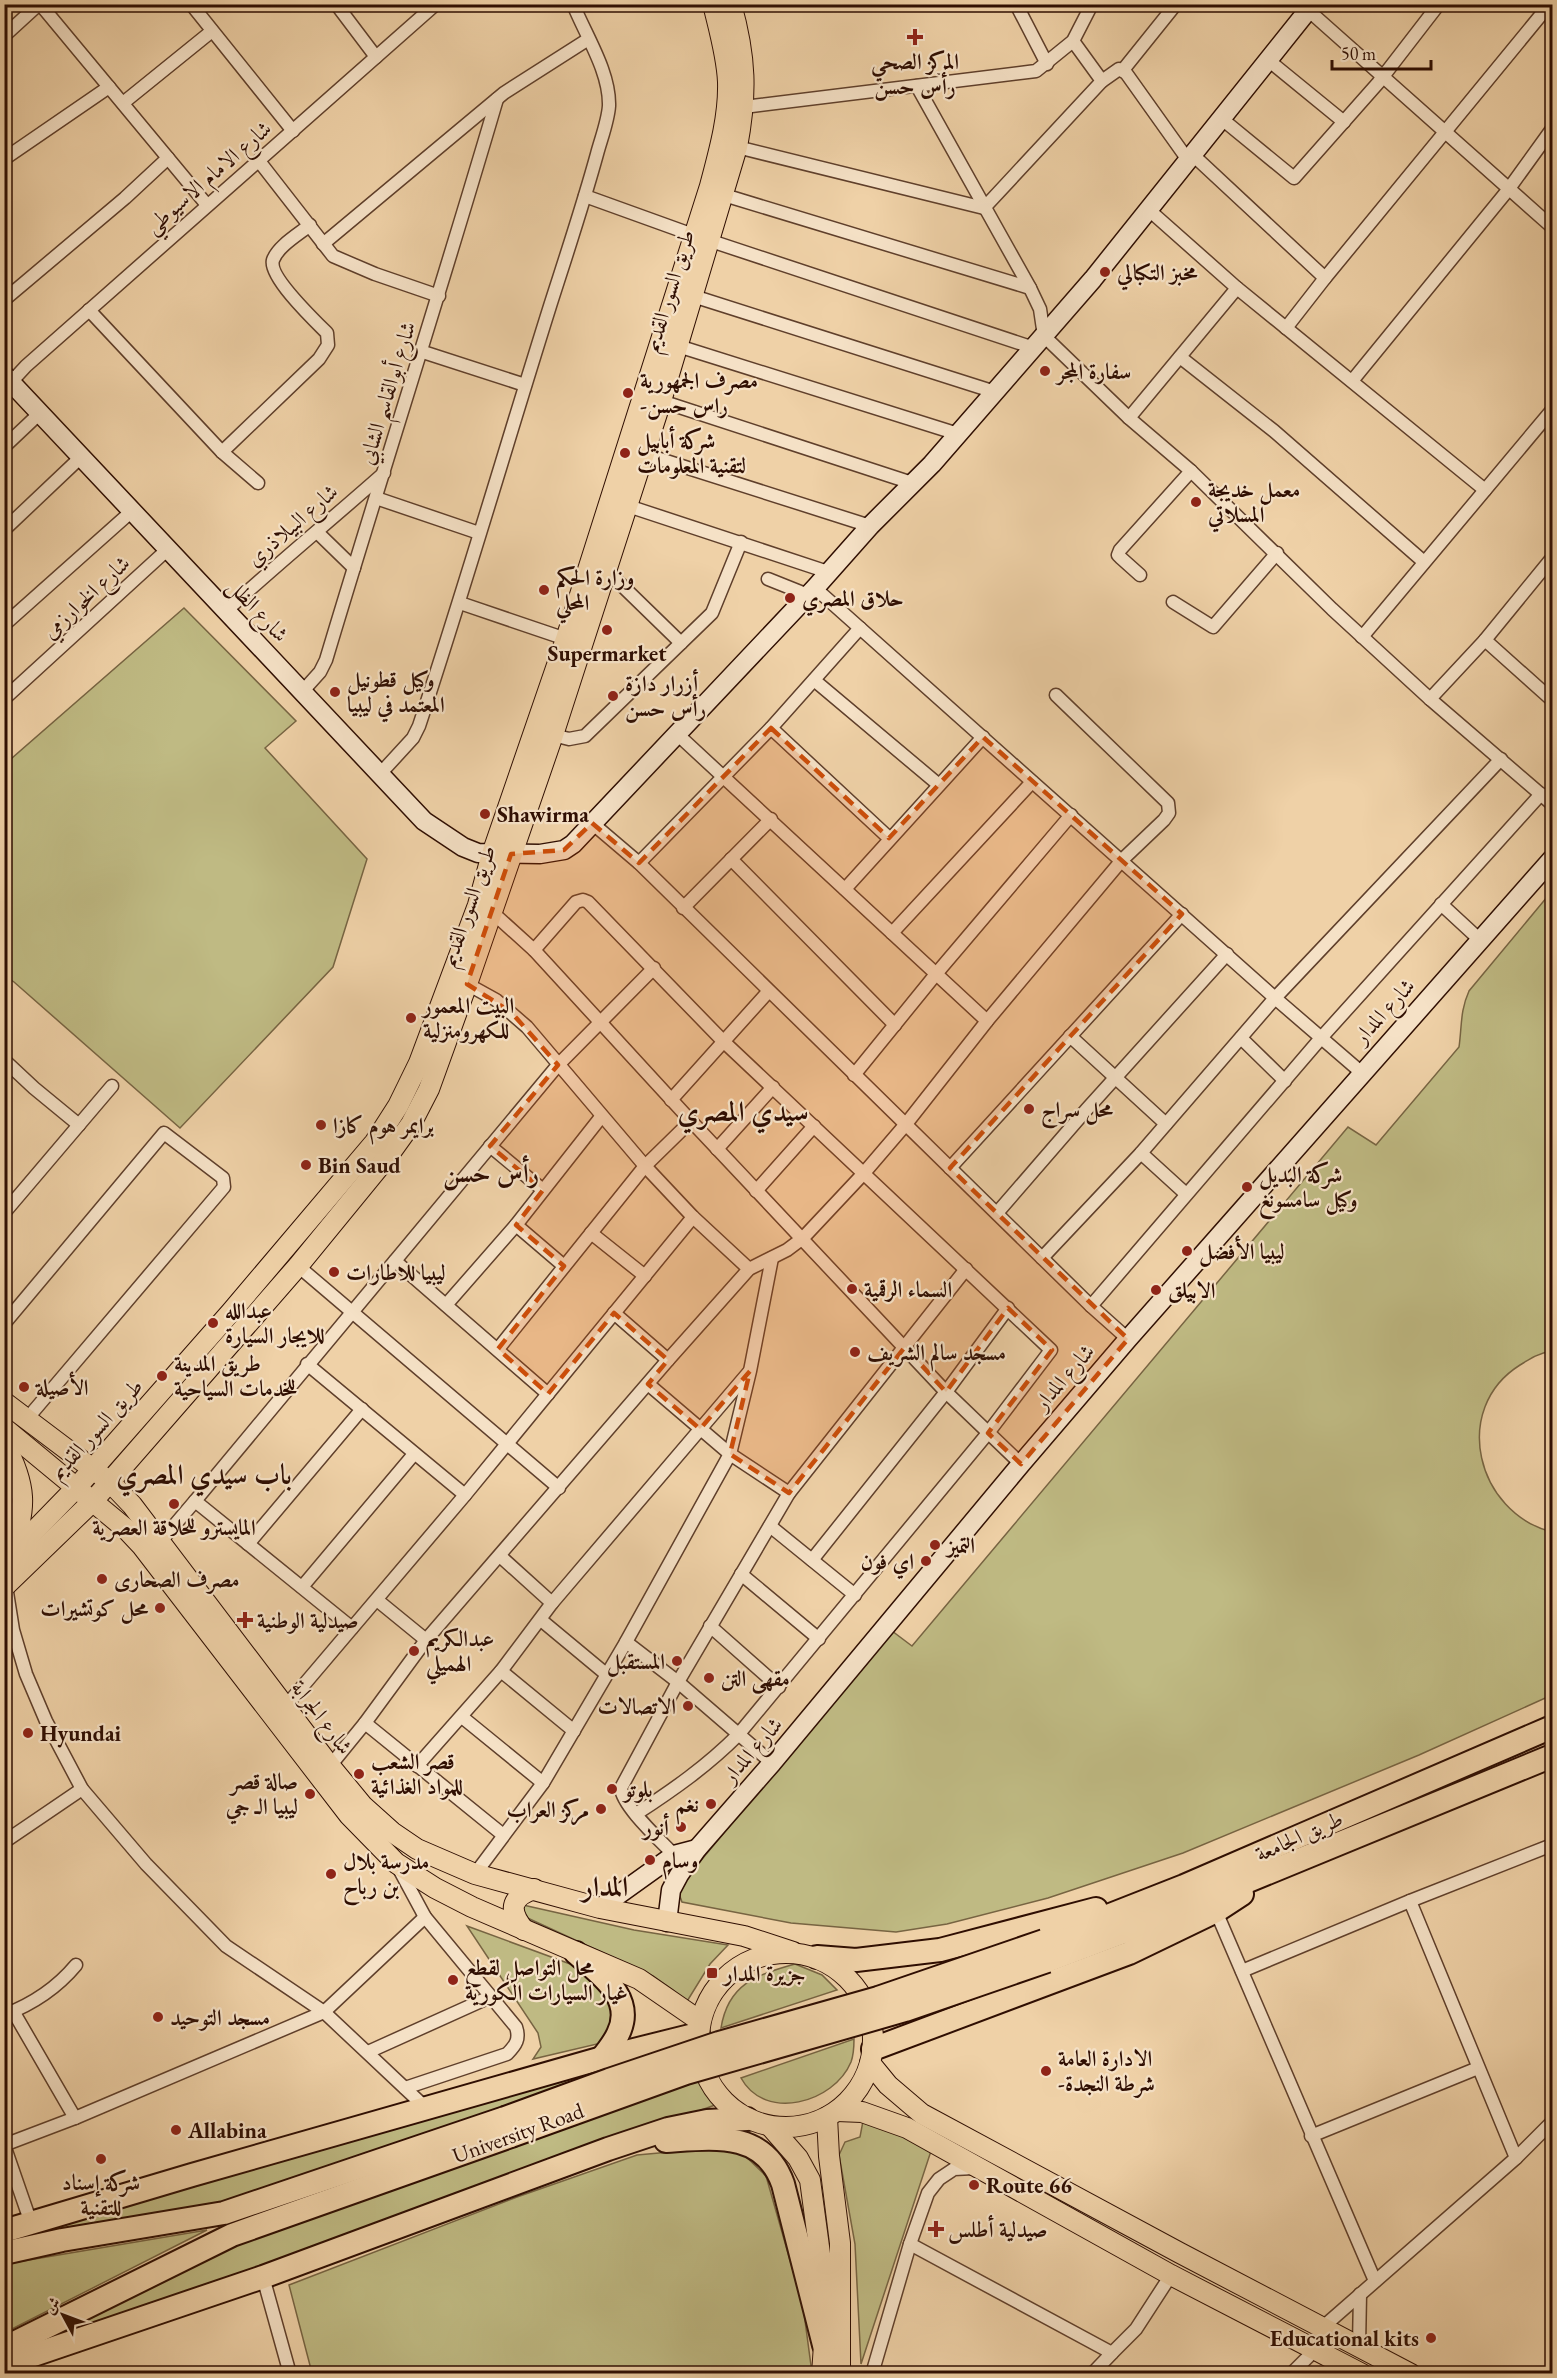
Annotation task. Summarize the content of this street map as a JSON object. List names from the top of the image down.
{
  "streets": {
    "highway": ["طريق الجامعة", "University Road"],
    "main road": ["طريق السور القديم", "شارع الجرابة"],
    "street": [
      "شارع الامام الاسيوطي",
      "شارع أبوالقاسم الشابي",
      "شارع البيلاذري",
      "شارع الخوارزمي",
      "شارع الظل",
      "شارع المدار"
    ]
  },
  "crossings": [
    ["شارع الامام الاسيوطي", "شارع الظل"],
    ["طريق السور القديم", "شارع الظل"],
    ["طريق السور القديم", "شارع الجرابة"],
    ["شارع أبوالقاسم الشابي", "شارع البيلاذري"],
    ["شارع أبوالقاسم الشابي", "شارع الظل"],
    ["شارع البيلاذري", "شارع الظل"],
    ["شارع الخوارزمي", "شارع الظل"],
    ["شارع المدار", "شارع الجرابة"],
    ["طريق الجامعة", "University Road"]
  ],
  "districts": [
    "سيدي المصري",
    "رأس حسن",
    "باب سيدي المصري",
    "المدار"
  ],
  "places": {
    "health": ["المركز الصحي رأس حسن", "صيدلية الوطنية", "صيدلية أطلس"],
    "other": [
      "مخبز التكبالي",
      "سفارة المجر",
      "مصرف الجمهورية -راس حسن",
      "شركة أبابيل لتقنية المعلومات",
      "معمل خديجة المسلاتي",
      "وزارة الحكم المحلي",
      "حلاق المصري",
      "Supermarket",
      "وكيل قطونيل المعتمد في ليبيا",
      "أزرار دازة رأس حسن",
      "Shawirma",
      "البيت المعمور للكهرومنزلية",
      "محل سراج",
      "برايمر هوم كازا",
      "Bin Saud",
      "شركة البديل وكيل سامسونغ",
      "ليبيا الأفضل",
      "ليبيا للاطارات",
      "السماء الرقمية",
      "الابيلق",
      "عبدالله للايجار السيارة",
      "مسجد سالم الشريف",
      "طريق المدينة للخدمات السياحية",
      "الأصيلة",
      "المايسترو للحلاقة العصرية",
      "التميز",
      "اي فون",
      "مصرف الصحارى",
      "محل كوتشيرات",
      "عبدالكريم الهميلي",
      "المستقبل",
      "مقهى التن",
      "الاتصالات",
      "Hyundai",
      "قصر الشعب للمواد الغذائية",
      "بلوتو",
      "صالة قصر ليبيا الـ جي",
      "نغم",
      "مركز العراب",
      "أنور",
      "وسام",
      "مدرسة بلال بن رباح",
      "محل التواصل لقطع غيار السيارات الكورية",
      "مسجد التوحيد",
      "الادارة العامة -شرطة النجدة",
      "Allabina",
      "شركة إسناد للتقنية",
      "Route 66",
      "Educational kits"
    ],
    "transit": ["جزيرة المدار"]
  },
  "scale_bar": "50 m",
  "north": "top left"
}
